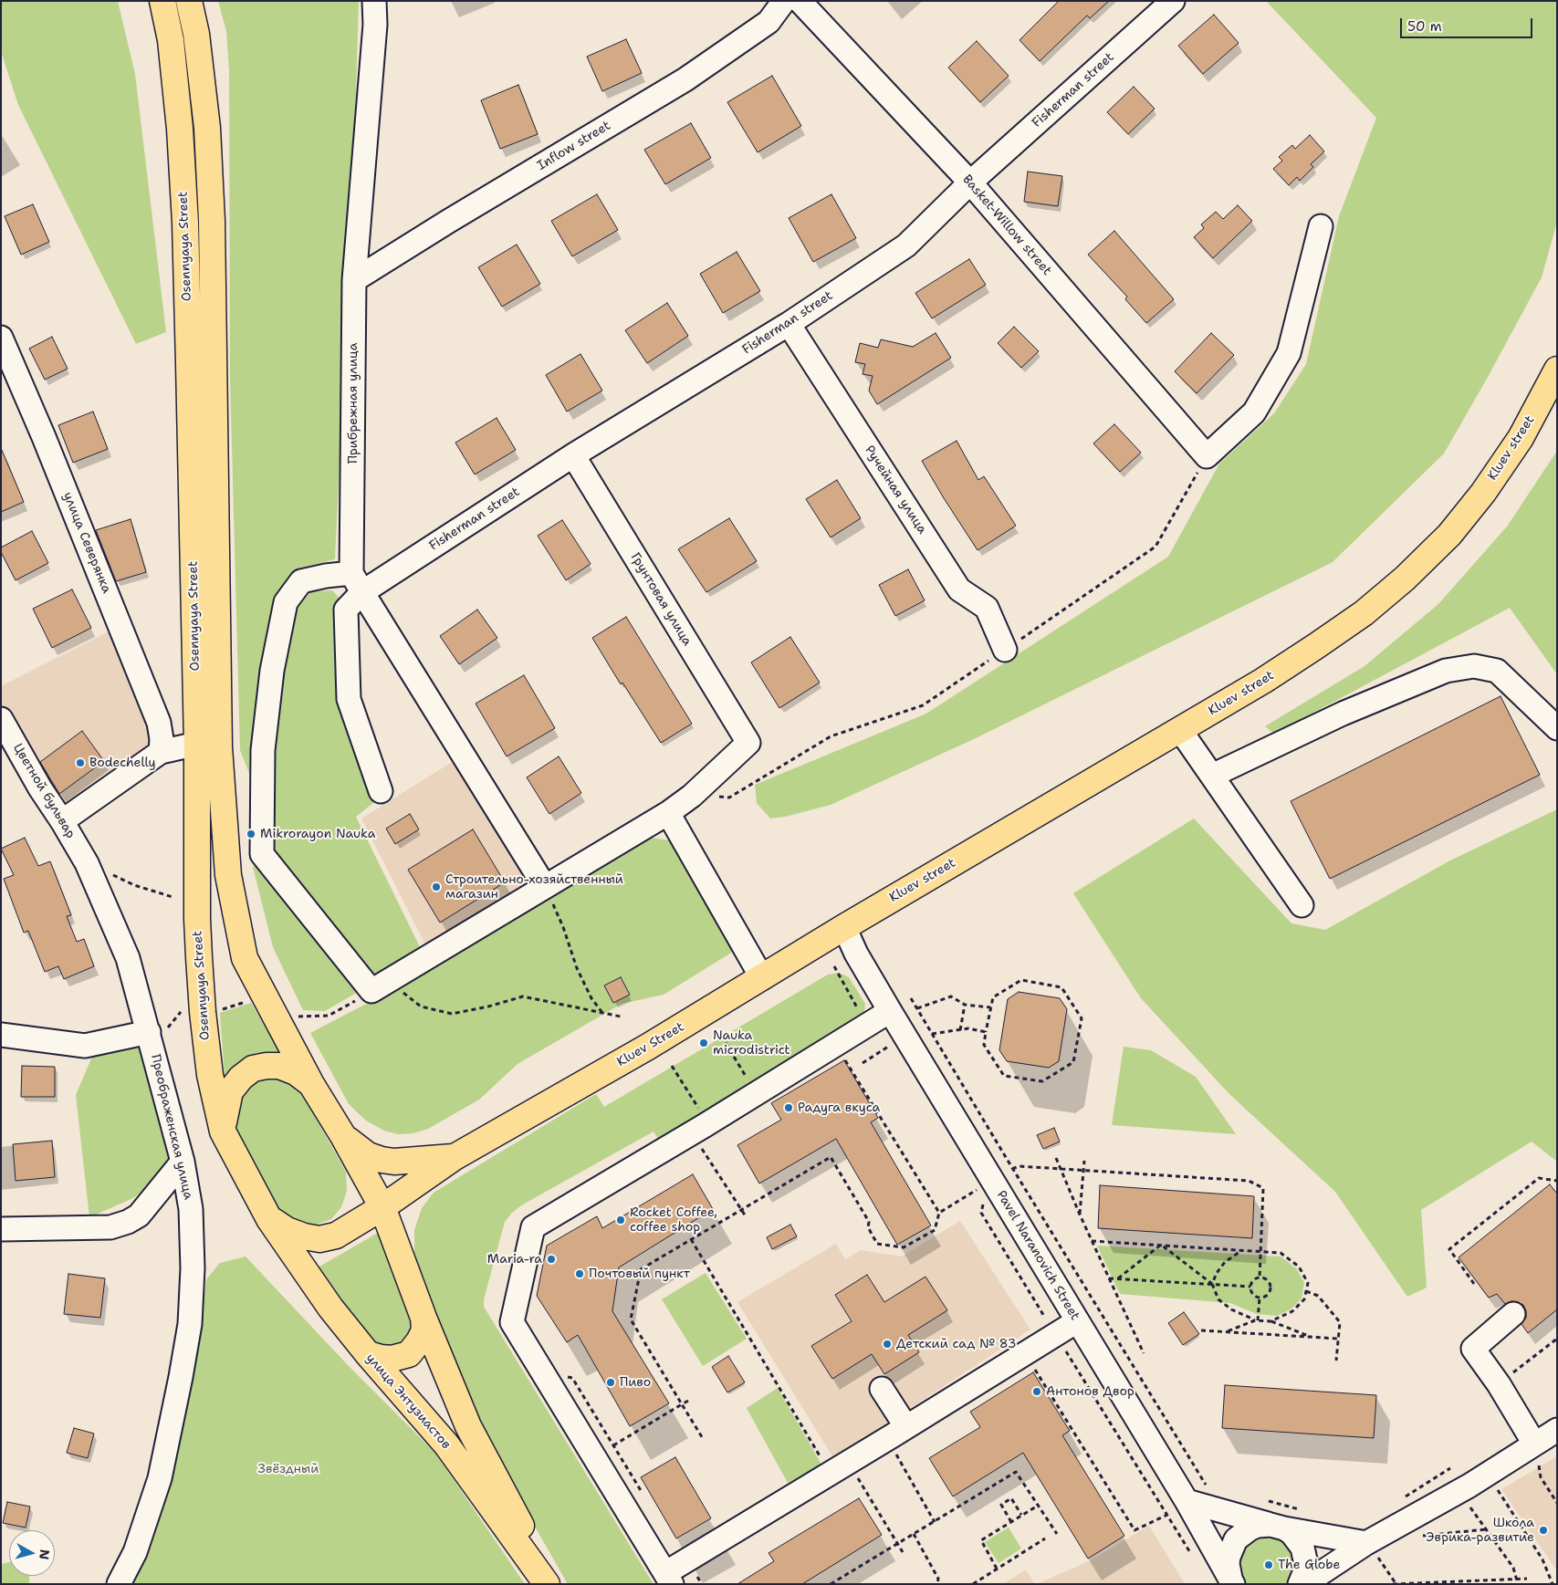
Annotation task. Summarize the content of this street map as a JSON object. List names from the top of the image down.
{
  "streets": {
    "main road": [
      "Osennyaya Street",
      "Kluev street",
      "Kluev Street",
      "улица Энтузиастов"
    ],
    "street": [
      "Fisherman street",
      "Inflow street",
      "Basket-Willow street",
      "Прибрежная улица",
      "Ручейная улица",
      "улица Северянка",
      "Грунтовая улица",
      "Цветной бульвар",
      "Преображенская улица",
      "Pavel Naranovich Street"
    ]
  },
  "crossings": [
    ["Fisherman street", "Basket-Willow street"],
    ["Fisherman street", "Прибрежная улица"],
    ["Fisherman street", "Ручейная улица"],
    ["Fisherman street", "Грунтовая улица"],
    ["Inflow street", "Прибрежная улица"],
    ["Osennyaya Street", "Kluev Street"],
    ["Osennyaya Street", "улица Энтузиастов"],
    ["Kluev street", "Kluev Street"],
    ["Kluev street", "Pavel Naranovich Street"],
    ["Цветной бульвар", "Преображенская улица"],
    ["Kluev Street", "Pavel Naranovich Street"],
    ["Kluev Street", "улица Энтузиастов"]
  ],
  "parks": ["Звёздный"],
  "places": [
    "Bodechelly",
    "Mikrorayon Nauka",
    "Строительно-хозяйственный магазин",
    "Nauka microdistrict",
    "Радуга вкуса",
    "Rocket Coffee, coffee shop",
    "Maria-ra",
    "Почтовый пункт",
    "Детский сад № 83",
    "Пиво",
    "Антонов Двор",
    "Школа Эврика-развитие",
    "The Globe"
  ],
  "scale_bar": "50 m",
  "north": "right"
}
